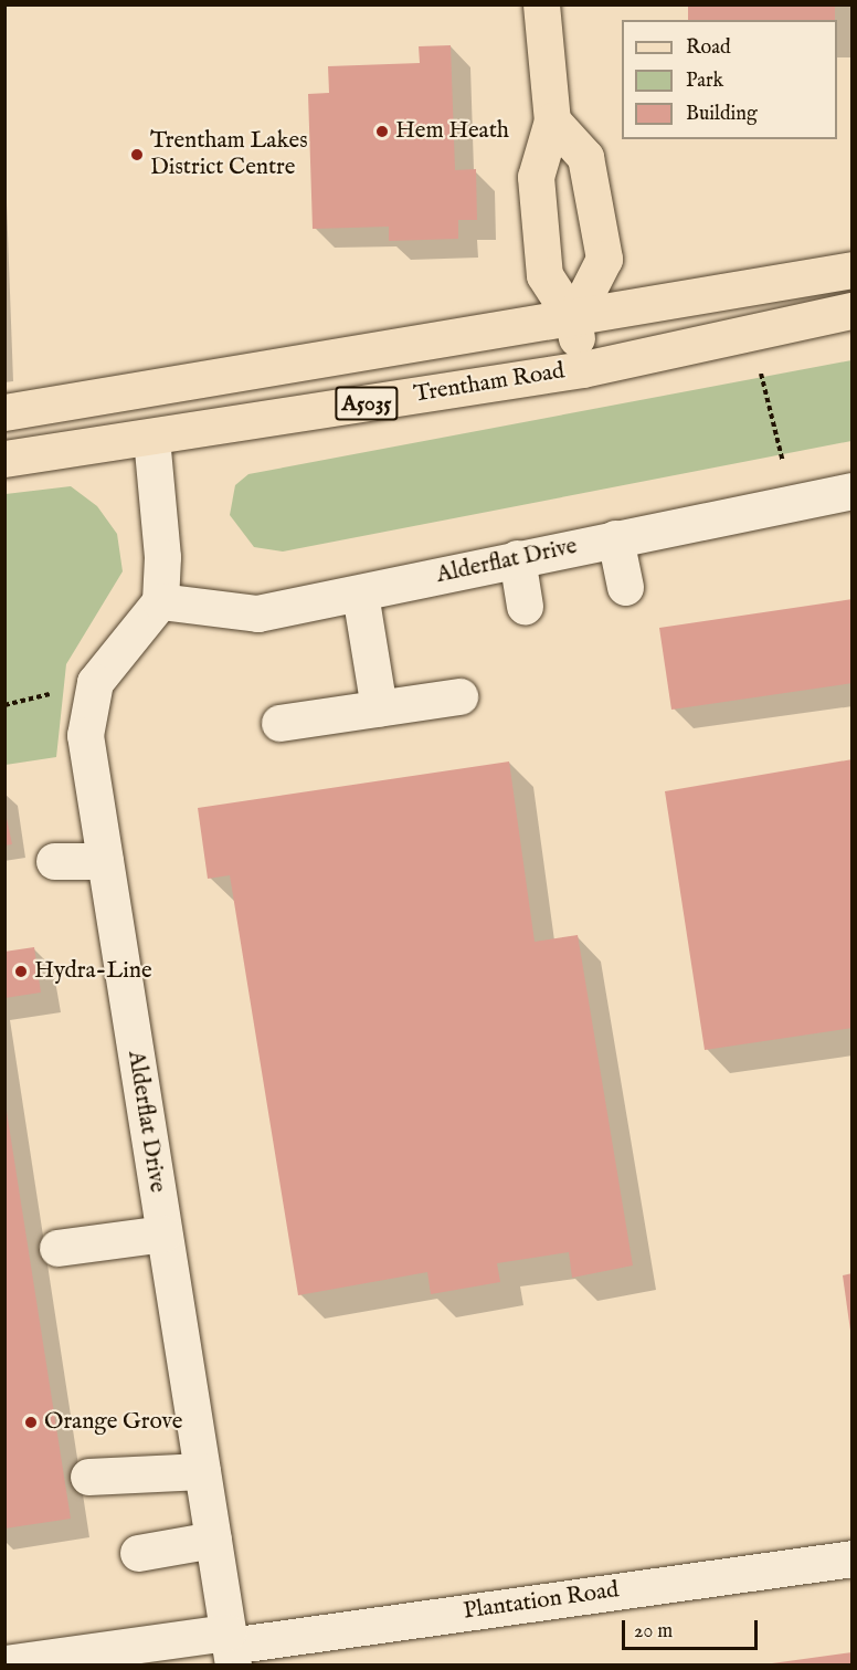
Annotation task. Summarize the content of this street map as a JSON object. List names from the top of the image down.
{
  "streets": {
    "main road": ["Trentham Road", "A5035"],
    "street": ["Alderflat Drive", "Plantation Road"]
  },
  "crossings": [
    ["Alderflat Drive", "Plantation Road"]
  ],
  "places": [
    "Hem Heath",
    "Trentham Lakes District Centre",
    "Hydra-Line",
    "Orange Grove"
  ],
  "legend": ["Road", "Park", "Building"],
  "scale_bar": "20 m"
}
